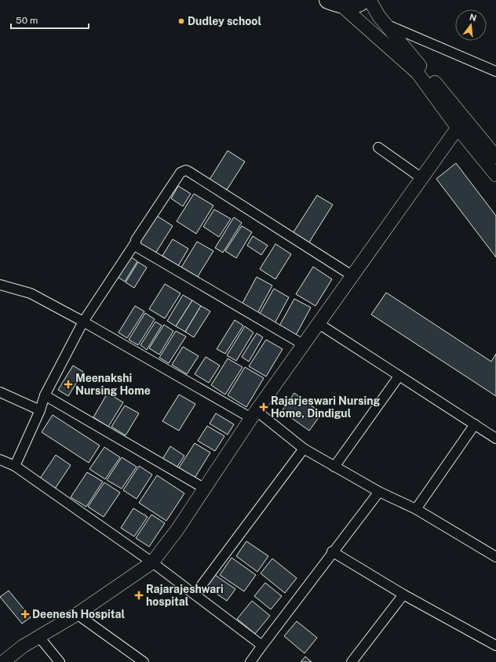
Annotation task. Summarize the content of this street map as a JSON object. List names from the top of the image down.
{
  "places": {
    "other": ["Dudley school"],
    "health": [
      "Meenakshi Nursing Home",
      "Rajarjeswari Nursing Home, Dindigul",
      "Rajarajeshwari hospital",
      "Deenesh Hospital"
    ]
  },
  "scale_bar": "50 m",
  "north": "top"
}
